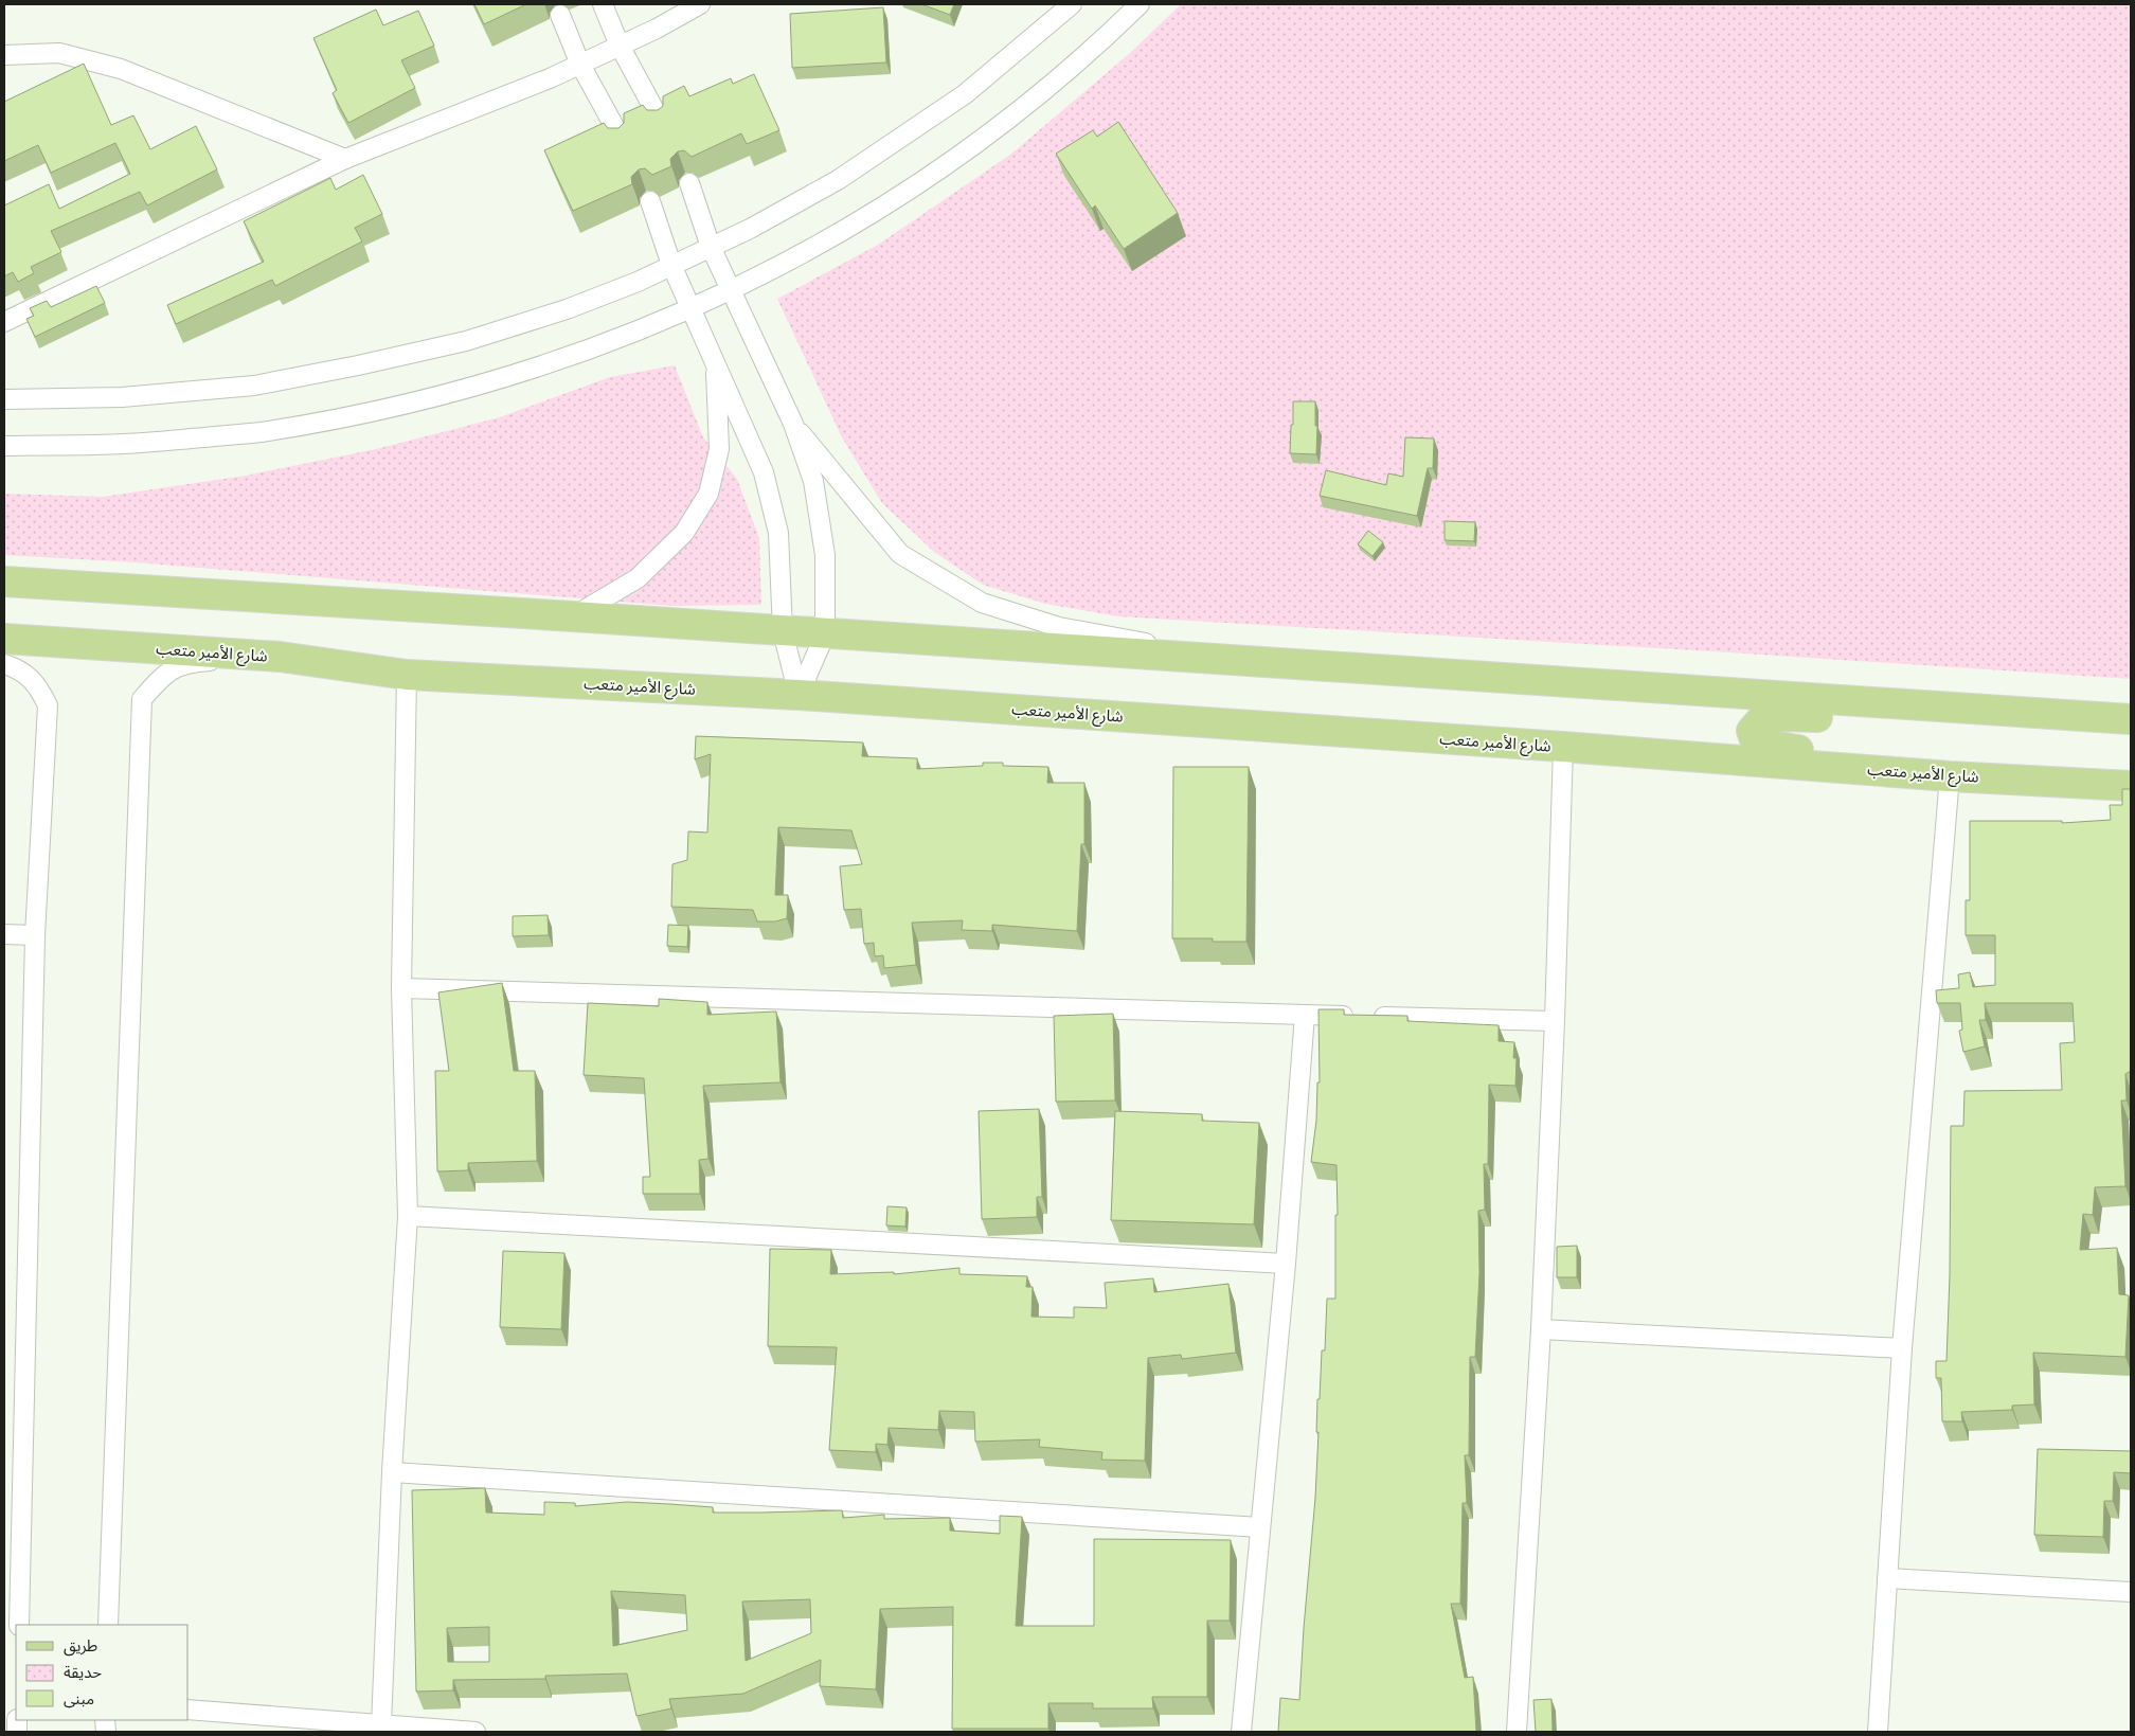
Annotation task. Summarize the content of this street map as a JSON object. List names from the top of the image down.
{
  "streets": {
    "main road": ["شارع الأمير متعب"]
  },
  "legend": ["طريق", "حديقة", "مبنى"]
}
